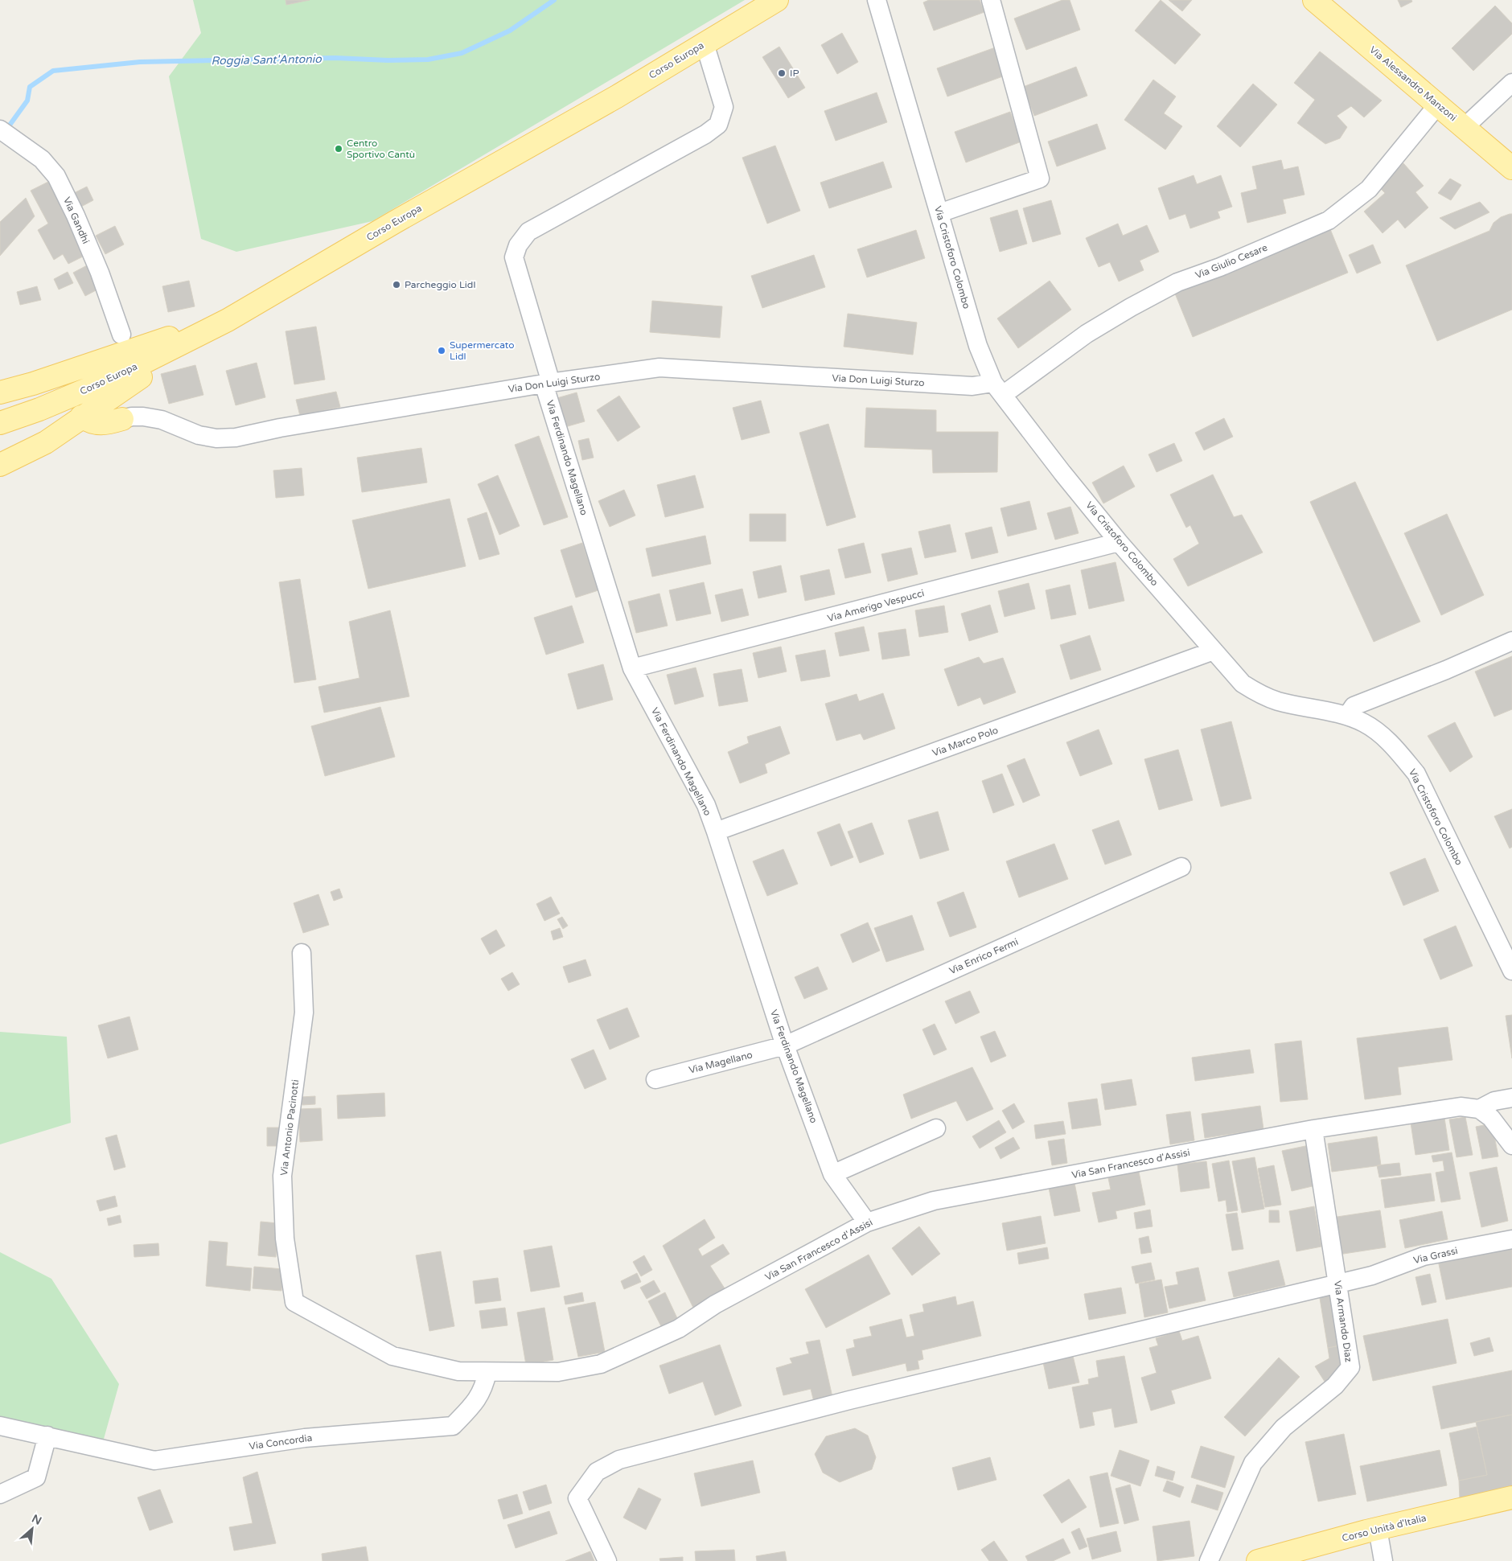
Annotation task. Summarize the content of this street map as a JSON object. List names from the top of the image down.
{
  "streets": {
    "main road": ["Corso Europa", "Via Alessandro Manzoni", "Corso Unità d'Italia"],
    "street": [
      "Via Gandhi",
      "Via Cristoforo Colombo",
      "Via Giulio Cesare",
      "Via Don Luigi Sturzo",
      "Via Ferdinando Magellano",
      "Via Amerigo Vespucci",
      "Via Marco Polo",
      "Via Enrico Fermi",
      "Via Magellano",
      "Via Antonio Pacinotti",
      "Via San Francesco d'Assisi",
      "Via Grassi",
      "Via Armando Diaz",
      "Via Concordia"
    ]
  },
  "crossings": [
    ["Corso Europa", "Via Ferdinando Magellano"],
    ["Via Alessandro Manzoni", "Via Giulio Cesare"],
    ["Via Cristoforo Colombo", "Via Giulio Cesare"],
    ["Via Cristoforo Colombo", "Via Don Luigi Sturzo"],
    ["Via Cristoforo Colombo", "Via Amerigo Vespucci"],
    ["Via Cristoforo Colombo", "Via Marco Polo"],
    ["Via Giulio Cesare", "Via Don Luigi Sturzo"],
    ["Via Don Luigi Sturzo", "Via Ferdinando Magellano"],
    ["Via Ferdinando Magellano", "Via Amerigo Vespucci"],
    ["Via Ferdinando Magellano", "Via Marco Polo"],
    ["Via Ferdinando Magellano", "Via Enrico Fermi"],
    ["Via Ferdinando Magellano", "Via Magellano"],
    ["Via Ferdinando Magellano", "Via San Francesco d'Assisi"],
    ["Via Enrico Fermi", "Via Magellano"],
    ["Via Antonio Pacinotti", "Via San Francesco d'Assisi"],
    ["Via San Francesco d'Assisi", "Via Armando Diaz"],
    ["Via San Francesco d'Assisi", "Via Concordia"],
    ["Via Grassi", "Via Armando Diaz"]
  ],
  "water": ["Roggia Sant'Antonio"],
  "places": [
    "IP",
    "Centro Sportivo Cantù",
    "Parcheggio Lidl",
    "Supermercato Lidl"
  ],
  "north": "top right"
}
